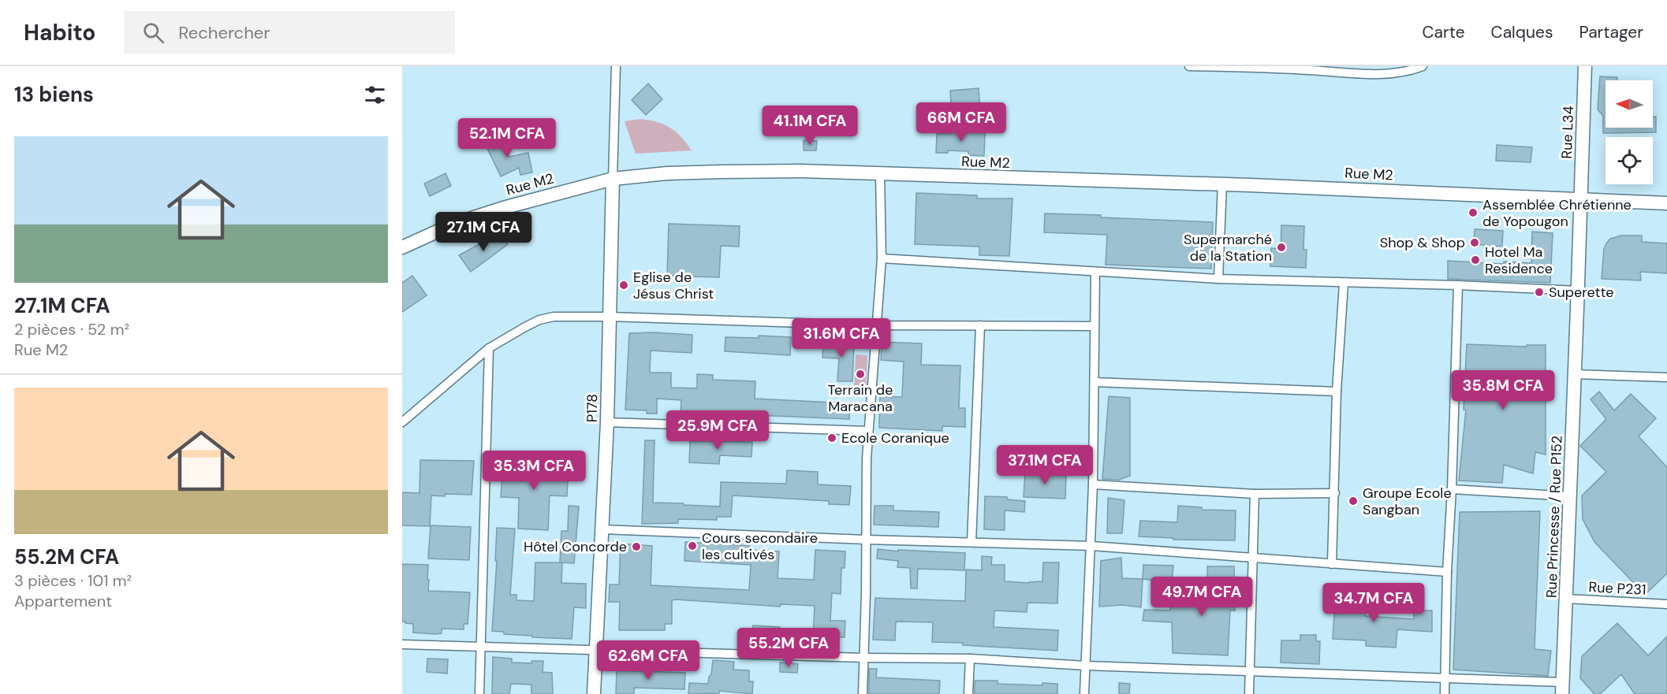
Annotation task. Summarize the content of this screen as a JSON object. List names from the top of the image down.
{
  "streets": {
    "main road": [
      "Rue L34",
      "Rue M2",
      "P178",
      "Rue Princesse / Rue P152"
    ],
    "street": ["Rue P231"]
  },
  "crossings": [
    ["Rue L34", "Rue M2"],
    ["Rue L34", "Rue Princesse / Rue P152"],
    ["Rue M2", "P178"],
    ["Rue M2", "Rue Princesse / Rue P152"],
    ["Rue Princesse / Rue P152", "Rue P231"]
  ],
  "places": [
    "Assemblée Chrétienne de Yopougon",
    "Shop & Shop",
    "Supermarché de la Station",
    "Hotel Ma Residence",
    "Eglise de Jésus Christ",
    "Superette",
    "Terrain de Maracana",
    "Ecole Coranique",
    "Groupe Ecole Sangban",
    "Cours secondaire les cultivés",
    "Hôtel Concorde"
  ],
  "north": "left",
  "page": {
    "header": "Habito",
    "search": "Rechercher",
    "nav": ["Carte", "Calques", "Partager"],
    "heading": "13 biens",
    "price": [
      "66M CFA",
      "41.1M CFA",
      "52.1M CFA",
      "27.1M CFA",
      "31.6M CFA",
      "35.8M CFA",
      "25.9M CFA",
      "37.1M CFA",
      "35.3M CFA",
      "49.7M CFA",
      "34.7M CFA",
      "55.2M CFA",
      "62.6M CFA"
    ],
    "list": [
      {
        "name": "27.1M CFA",
        "note": "2 pièces · 52 m² · Rue M2"
      },
      {
        "name": "55.2M CFA",
        "note": "3 pièces · 101 m² · Appartement"
      }
    ]
  }
}
